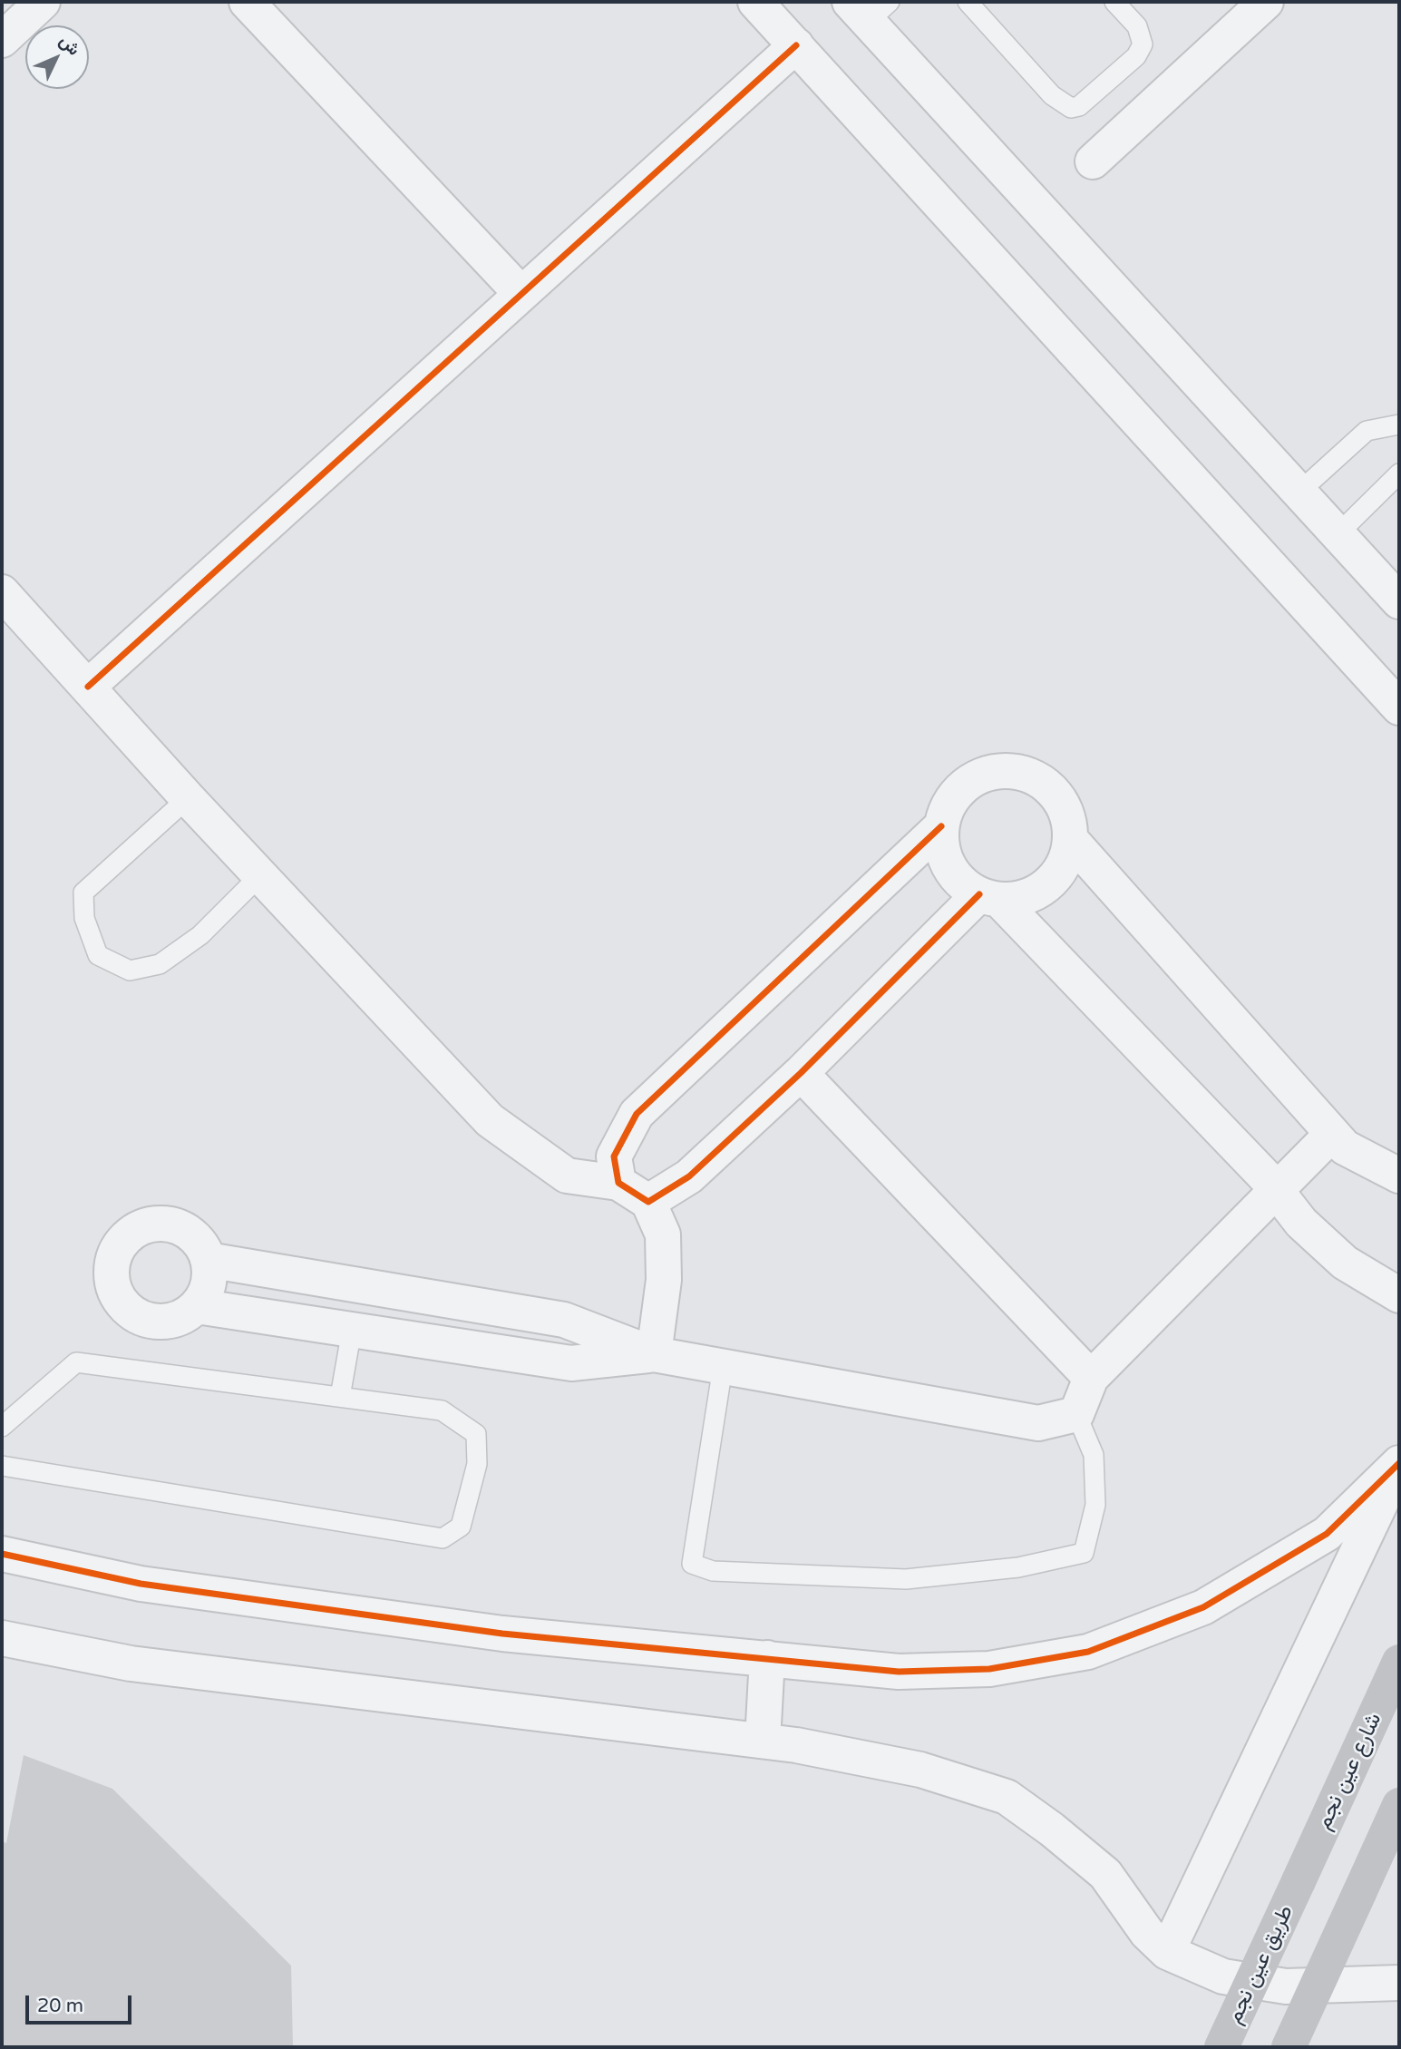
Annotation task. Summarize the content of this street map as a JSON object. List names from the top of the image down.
{
  "streets": {
    "main road": ["شارع عين نجم", "طريق عين نجم"]
  },
  "crossings": [
    ["شارع عين نجم", "طريق عين نجم"]
  ],
  "scale_bar": "20 m",
  "north": "top right"
}
